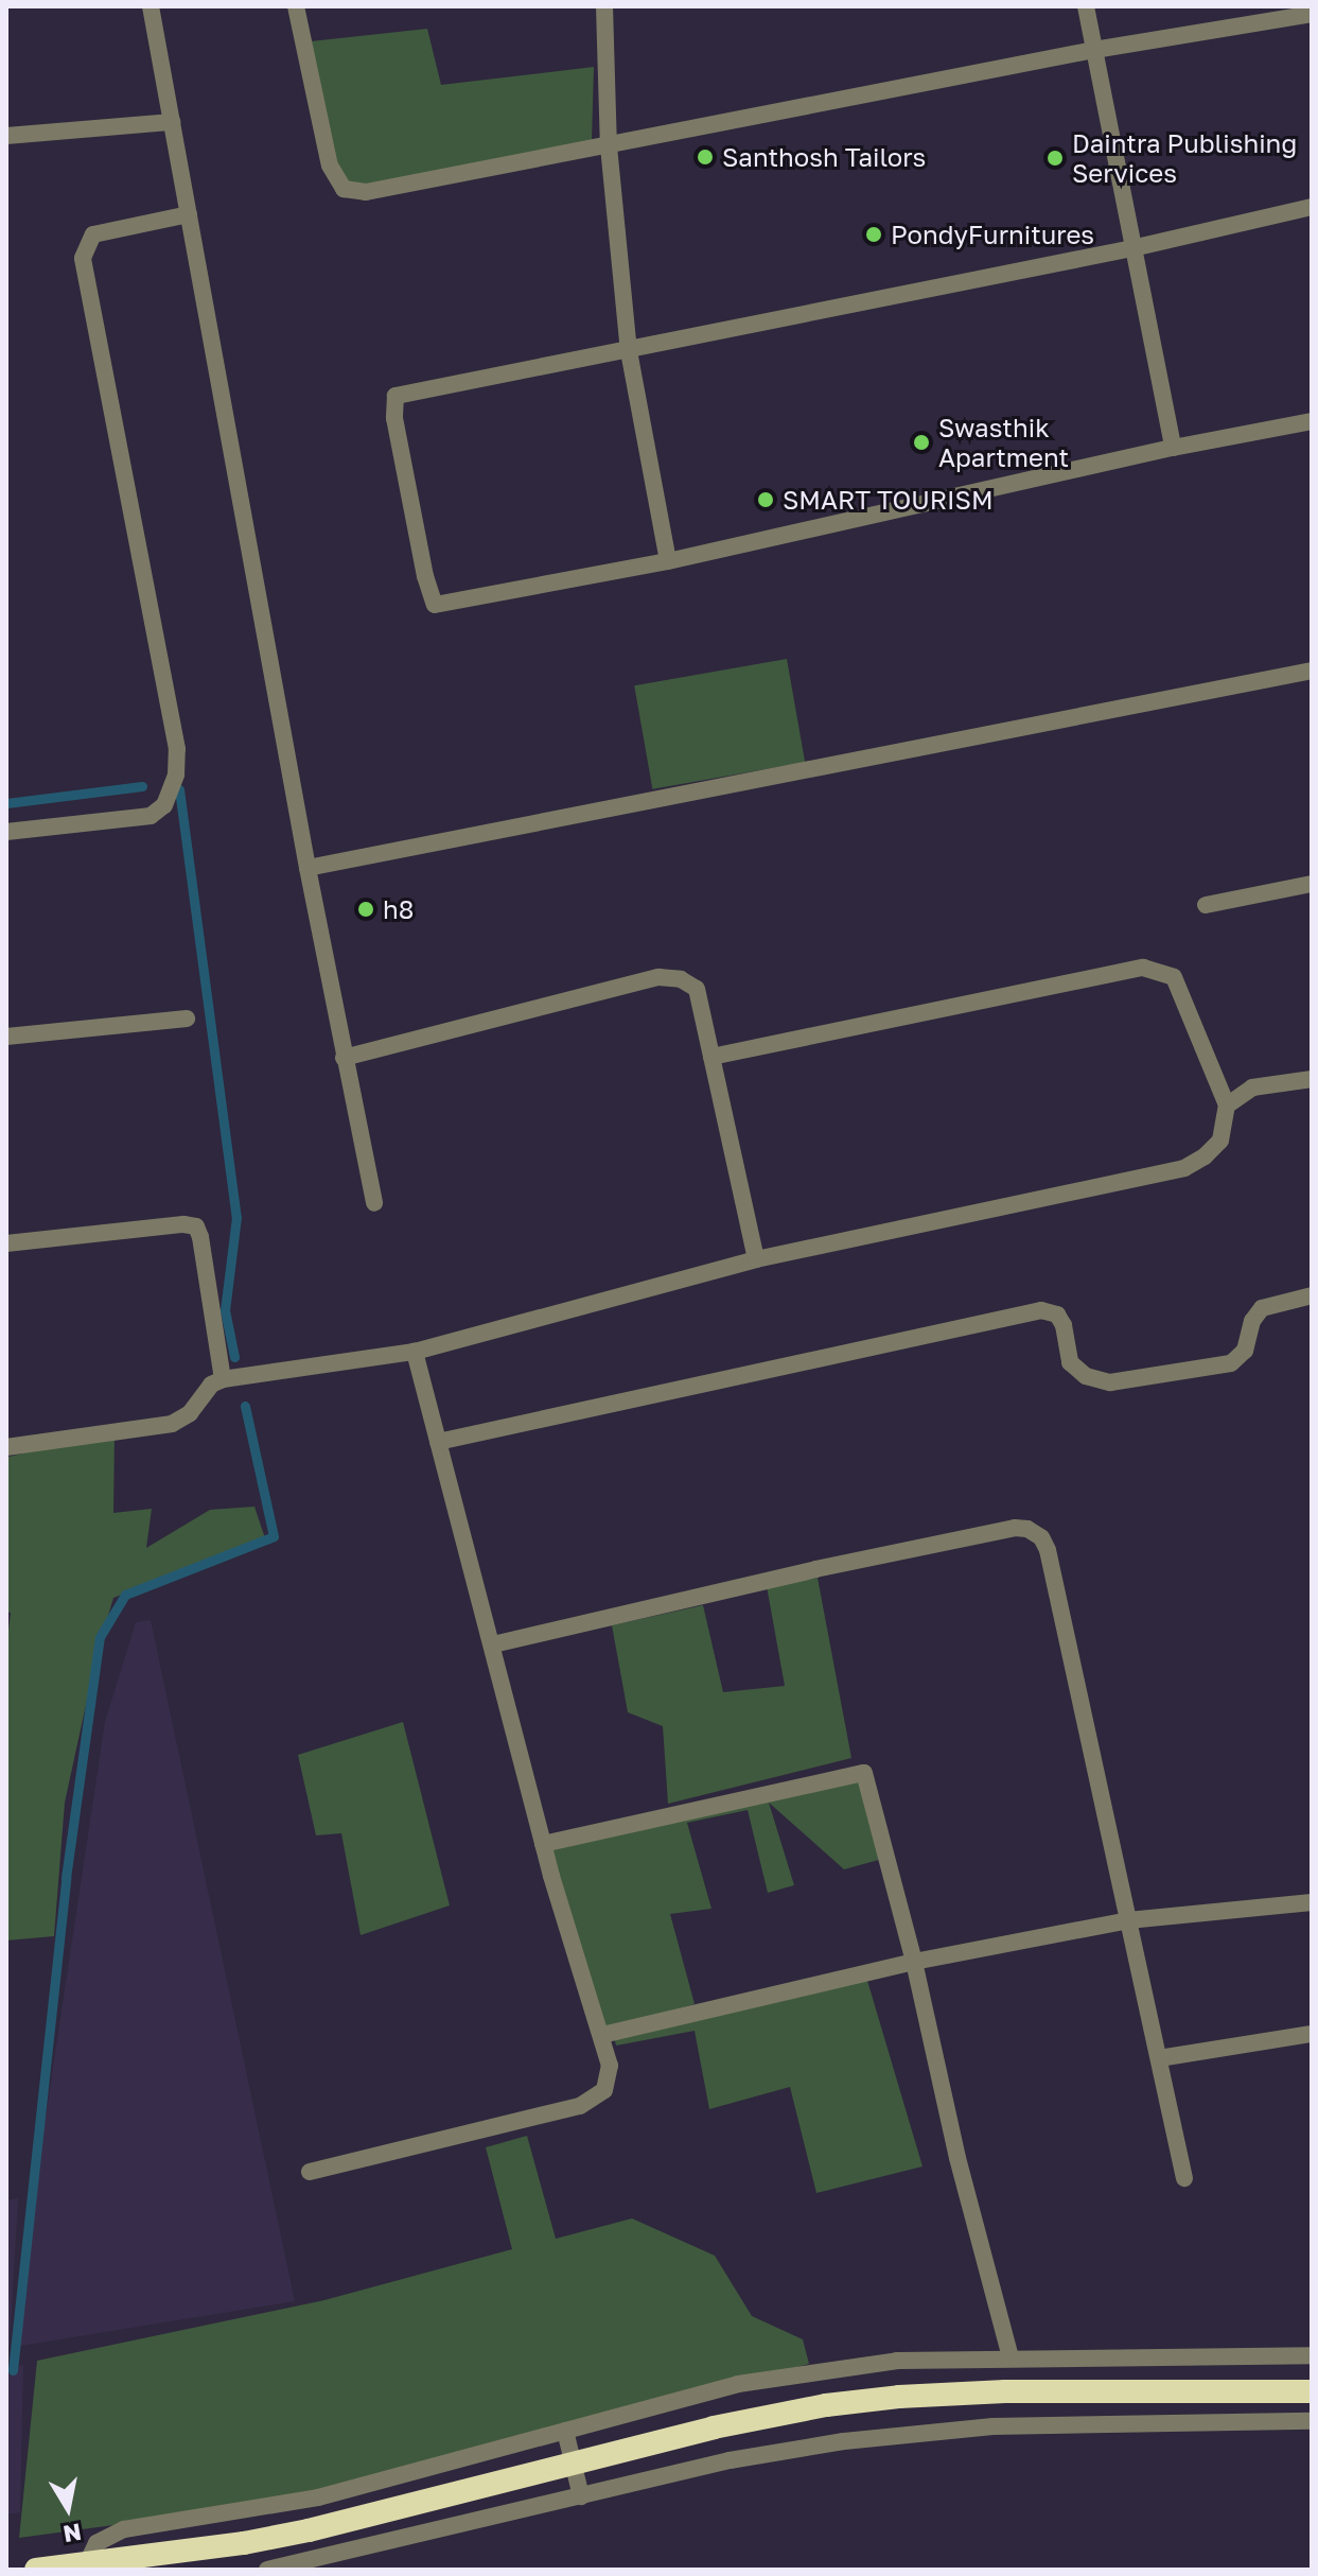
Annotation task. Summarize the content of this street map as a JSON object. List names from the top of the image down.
{
  "places": [
    "Santhosh Tailors",
    "Daintra Publishing Services",
    "PondyFurnitures",
    "Swasthik Apartment",
    "SMART TOURISM",
    "h8"
  ],
  "north": "bottom"
}
